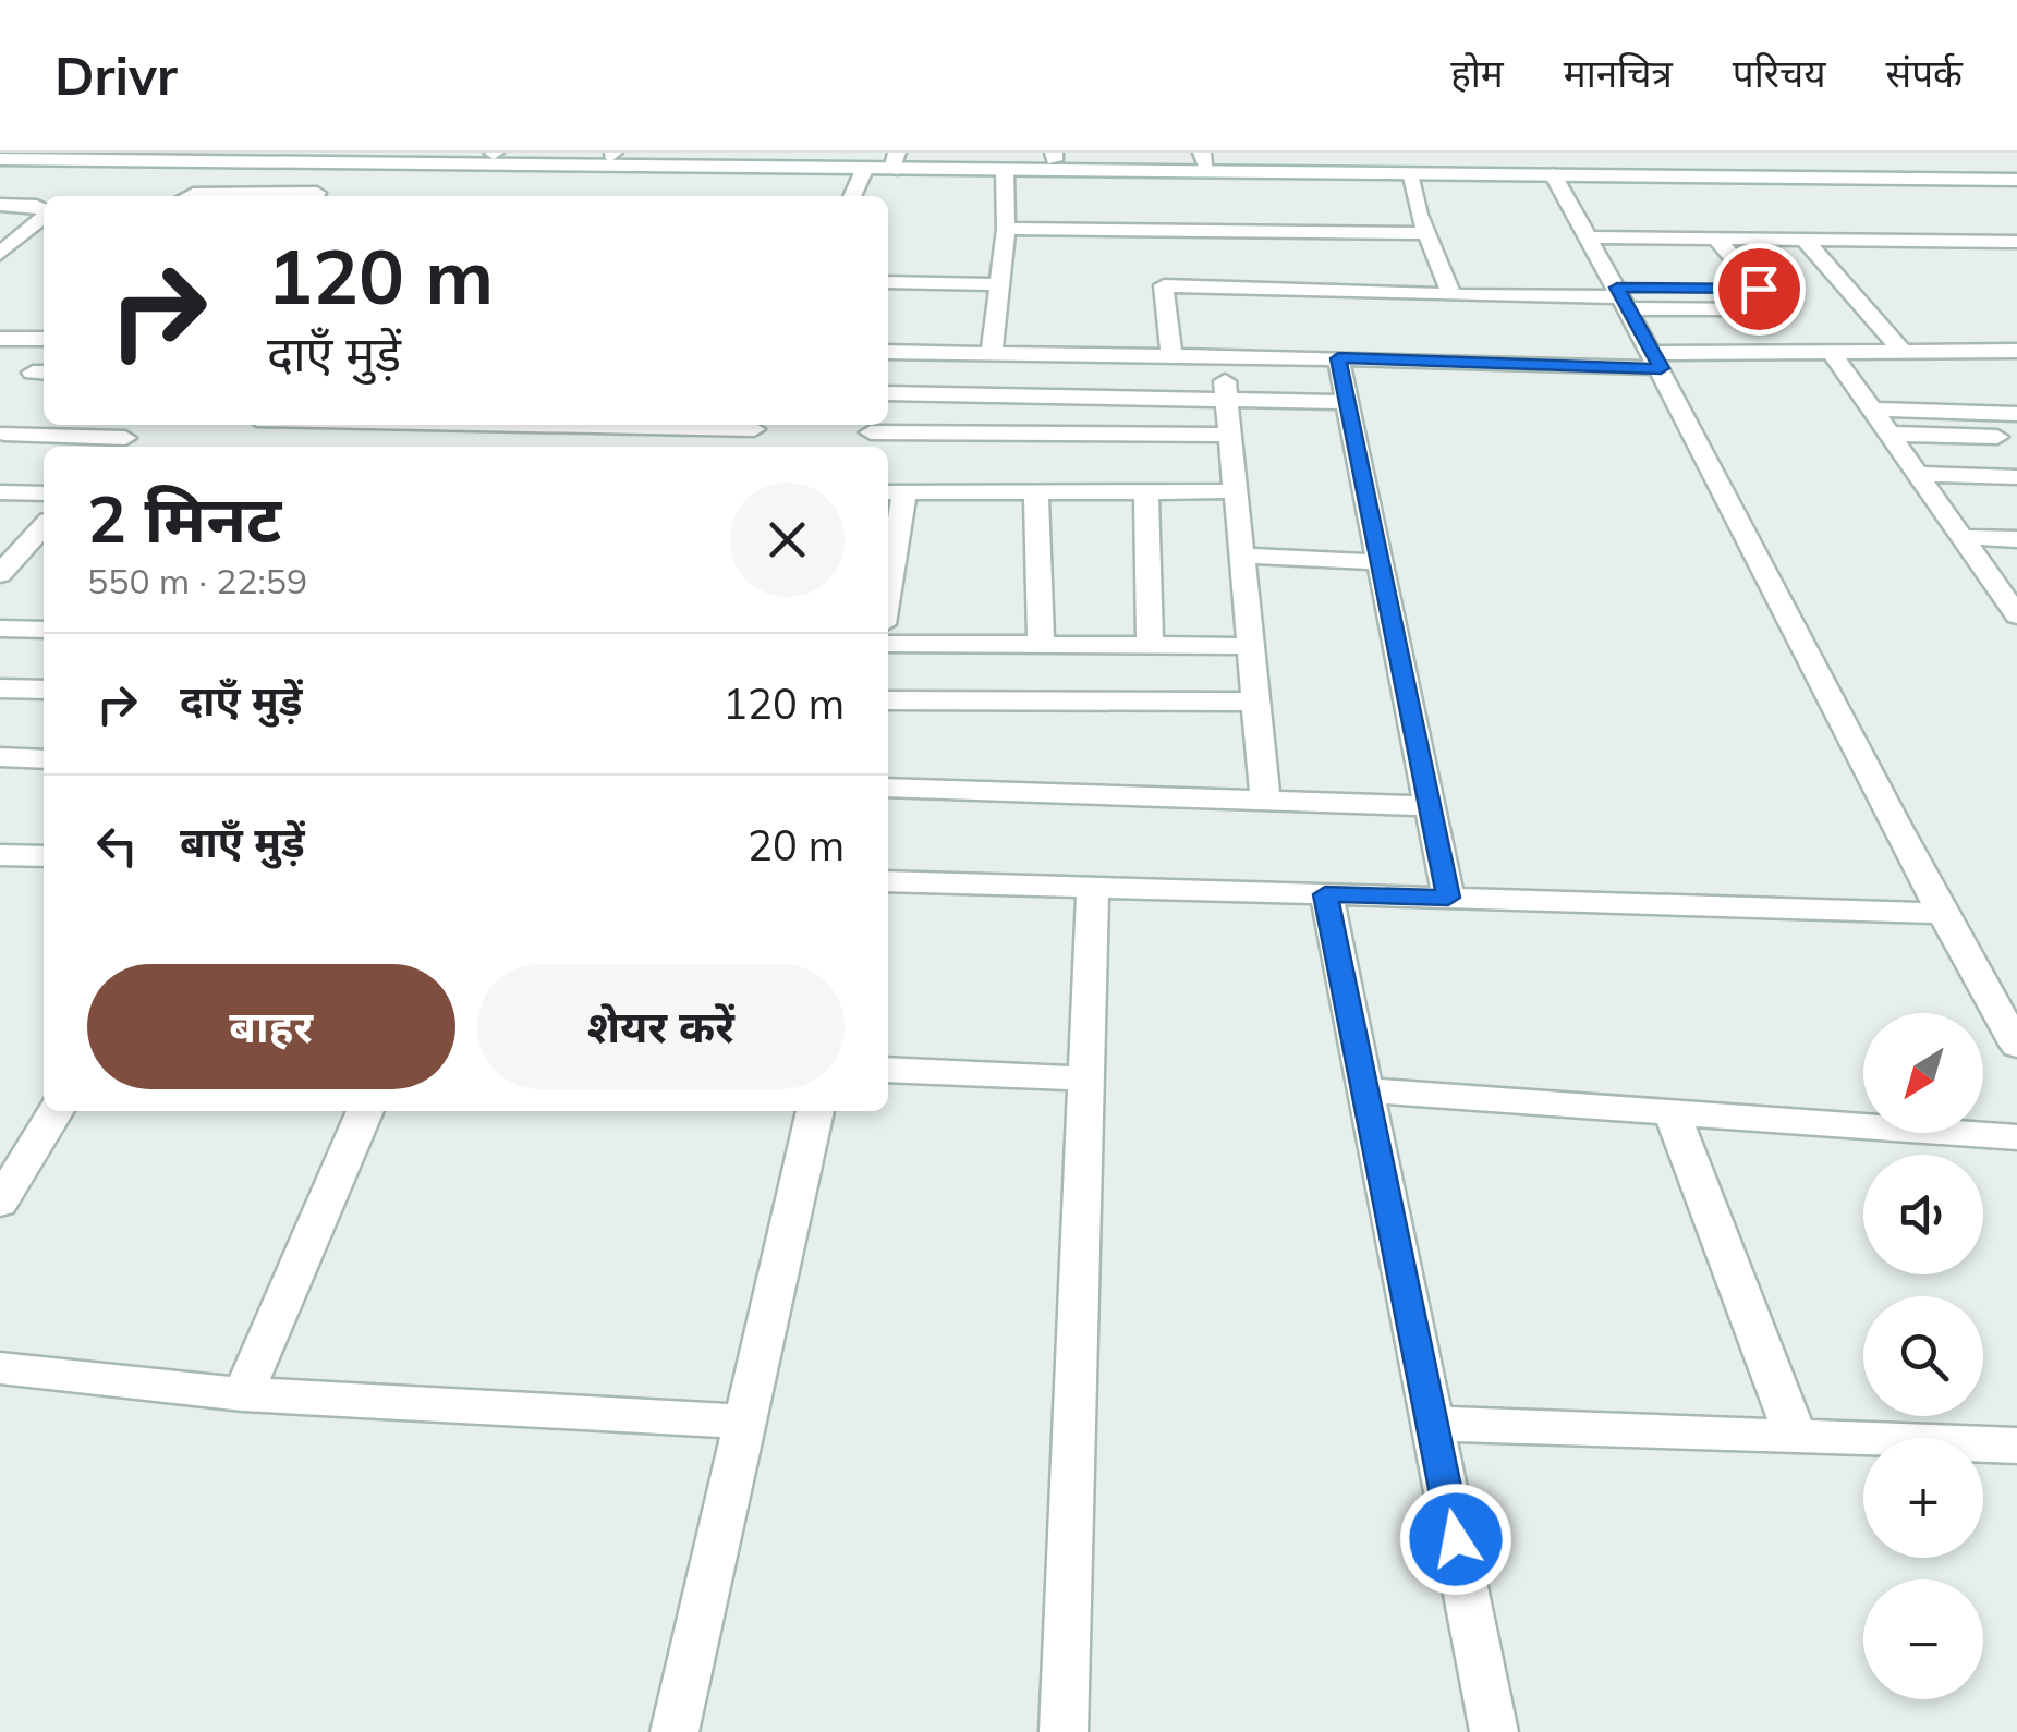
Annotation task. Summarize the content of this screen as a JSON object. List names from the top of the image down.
{
  "north": "bottom left",
  "page": {
    "header": "Drivr",
    "nav": [
      "होम",
      "मानचित्र",
      "परिचय",
      "संपर्क"
    ],
    "turn": ["120 m", "दाएँ मुड़ें"],
    "heading": ["2 मिनट", "550 m · 22:59"],
    "list": [
      {
        "name": "दाएँ मुड़ें",
        "value": "120 m"
      },
      {
        "name": "बाएँ मुड़ें",
        "value": "20 m"
      }
    ],
    "buttons": ["बाहर", "शेयर करें"],
    "map_buttons": ["+", "−"]
  }
}
